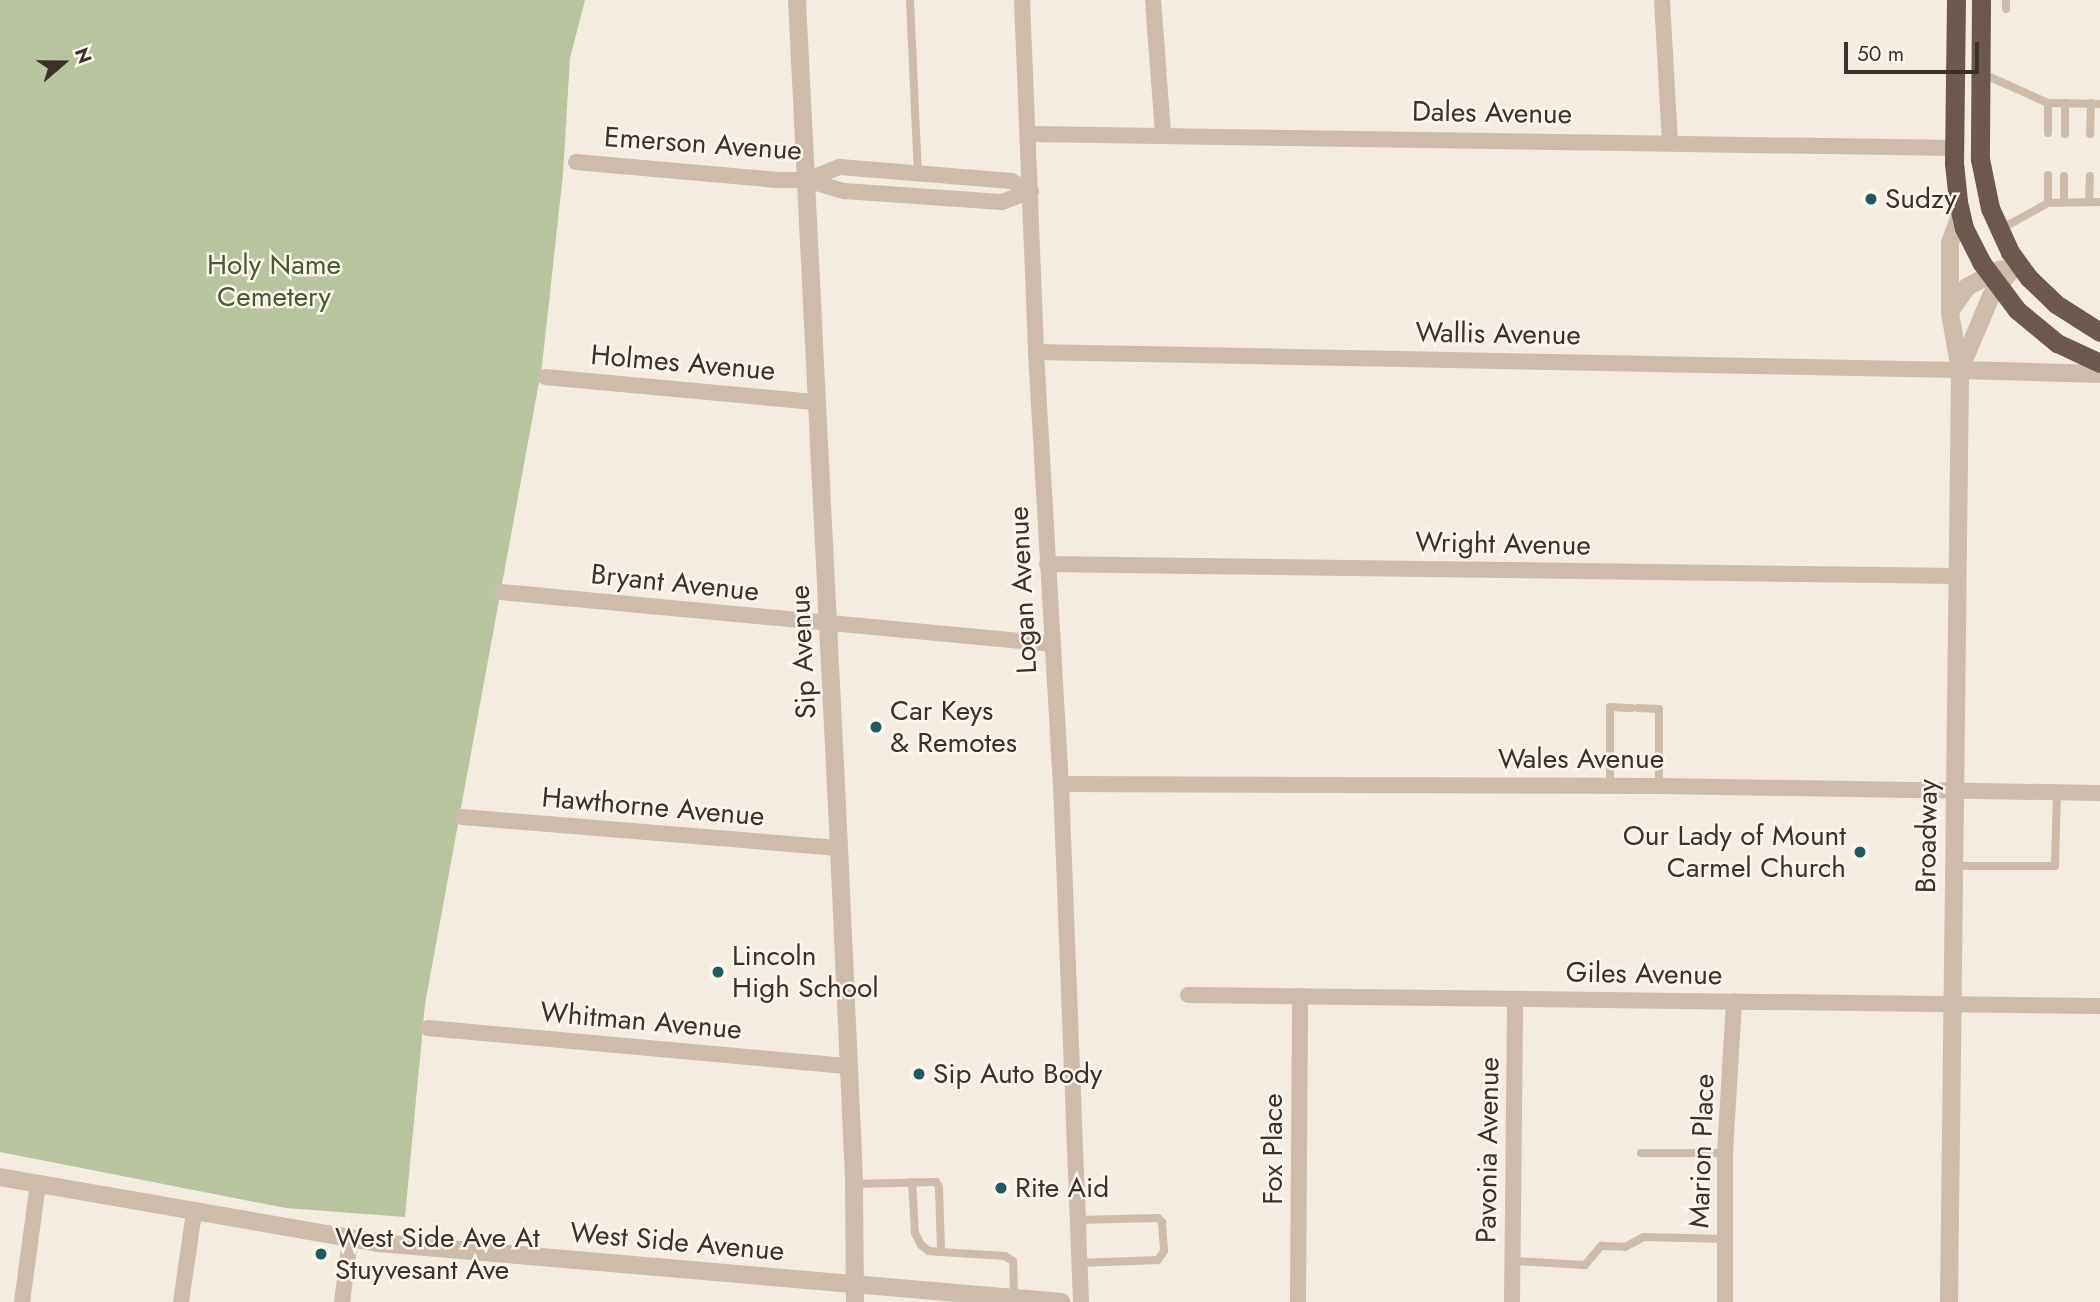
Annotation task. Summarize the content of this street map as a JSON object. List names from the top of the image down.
{
  "streets": {
    "street": [
      "Dales Avenue",
      "Emerson Avenue",
      "Wallis Avenue",
      "Holmes Avenue",
      "Wright Avenue",
      "Bryant Avenue",
      "Logan Avenue",
      "Sip Avenue",
      "Wales Avenue",
      "Hawthorne Avenue",
      "Broadway",
      "Giles Avenue",
      "Whitman Avenue",
      "Fox Place",
      "Pavonia Avenue",
      "Marion Place",
      "West Side Avenue"
    ]
  },
  "crossings": [
    ["Dales Avenue", "Logan Avenue"],
    ["Emerson Avenue", "Logan Avenue"],
    ["Emerson Avenue", "Sip Avenue"],
    ["Wallis Avenue", "Logan Avenue"],
    ["Wallis Avenue", "Broadway"],
    ["Holmes Avenue", "Sip Avenue"],
    ["Wright Avenue", "Logan Avenue"],
    ["Wright Avenue", "Broadway"],
    ["Bryant Avenue", "Logan Avenue"],
    ["Bryant Avenue", "Sip Avenue"],
    ["Logan Avenue", "Wales Avenue"],
    ["Sip Avenue", "Hawthorne Avenue"],
    ["Sip Avenue", "Whitman Avenue"],
    ["Sip Avenue", "West Side Avenue"],
    ["Wales Avenue", "Broadway"],
    ["Broadway", "Giles Avenue"],
    ["Giles Avenue", "Fox Place"],
    ["Giles Avenue", "Pavonia Avenue"],
    ["Giles Avenue", "Marion Place"]
  ],
  "parks": ["Holy Name Cemetery"],
  "places": [
    "Sudzy",
    "Car Keys & Remotes",
    "Our Lady of Mount Carmel Church",
    "Lincoln High School",
    "Sip Auto Body",
    "Rite Aid",
    "West Side Ave At Stuyvesant Ave"
  ],
  "scale_bar": "50 m",
  "north": "right"
}
